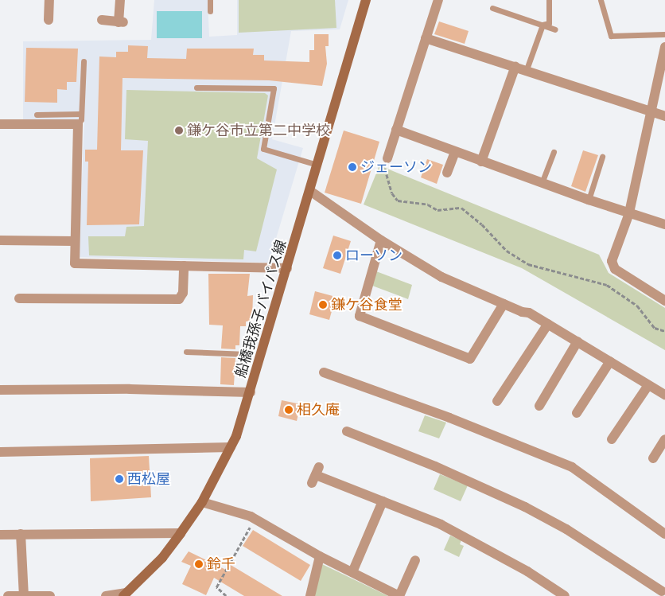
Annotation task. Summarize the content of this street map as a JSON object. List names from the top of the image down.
{
  "streets": {
    "street": ["船橋我孫子バイパス線"]
  },
  "places": [
    "鎌ケ谷市立第二中学校",
    "ジェーソン",
    "ローソン",
    "鎌ケ谷食堂",
    "相久庵",
    "西松屋",
    "鈴千"
  ]
}
